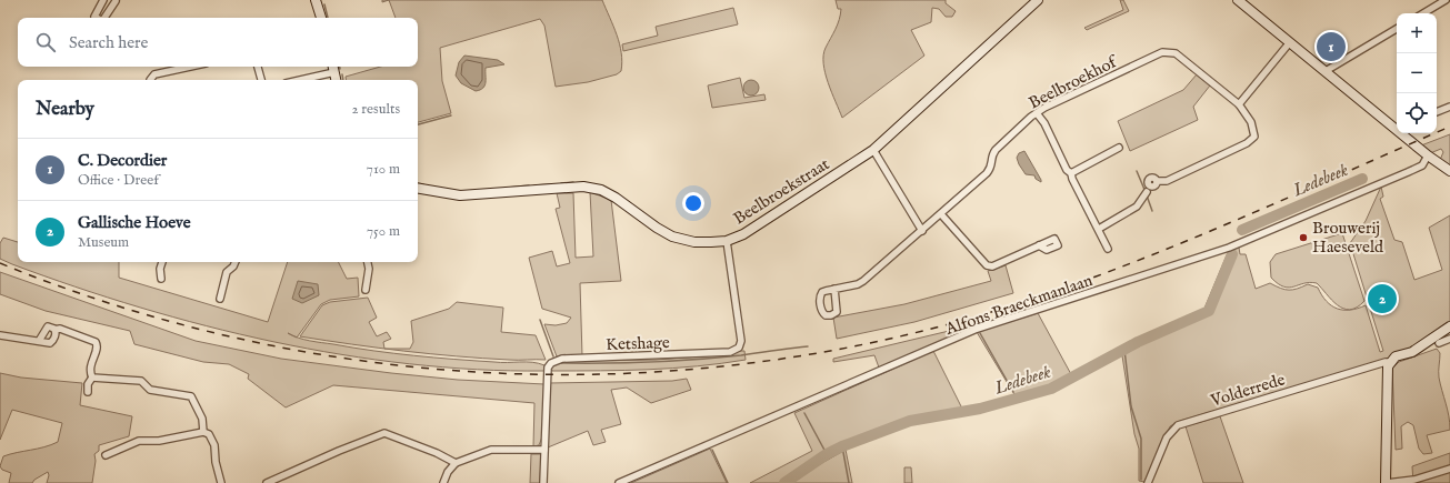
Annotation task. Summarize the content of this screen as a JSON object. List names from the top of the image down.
{
  "streets": {
    "street": [
      "Beelbroekhof",
      "Beelbroekstraat",
      "Alfons Braeckmanlaan",
      "Ketshage",
      "Volderrede"
    ]
  },
  "crossings": [
    ["Beelbroekstraat", "Ketshage"]
  ],
  "water": ["Ledebeek"],
  "places": ["Brouwerij Haeseveld"],
  "page": {
    "map_buttons": ["+", "−"],
    "search": "Search here",
    "pins": ["1", "2"],
    "heading": ["Nearby", "2 results"],
    "list": [
      {
        "mark": "1",
        "name": "C. Decordier",
        "note": "Office · Dreef",
        "value": "710 m"
      },
      {
        "mark": "2",
        "name": "Gallische Hoeve",
        "note": "Museum",
        "value": "750 m"
      }
    ]
  }
}
